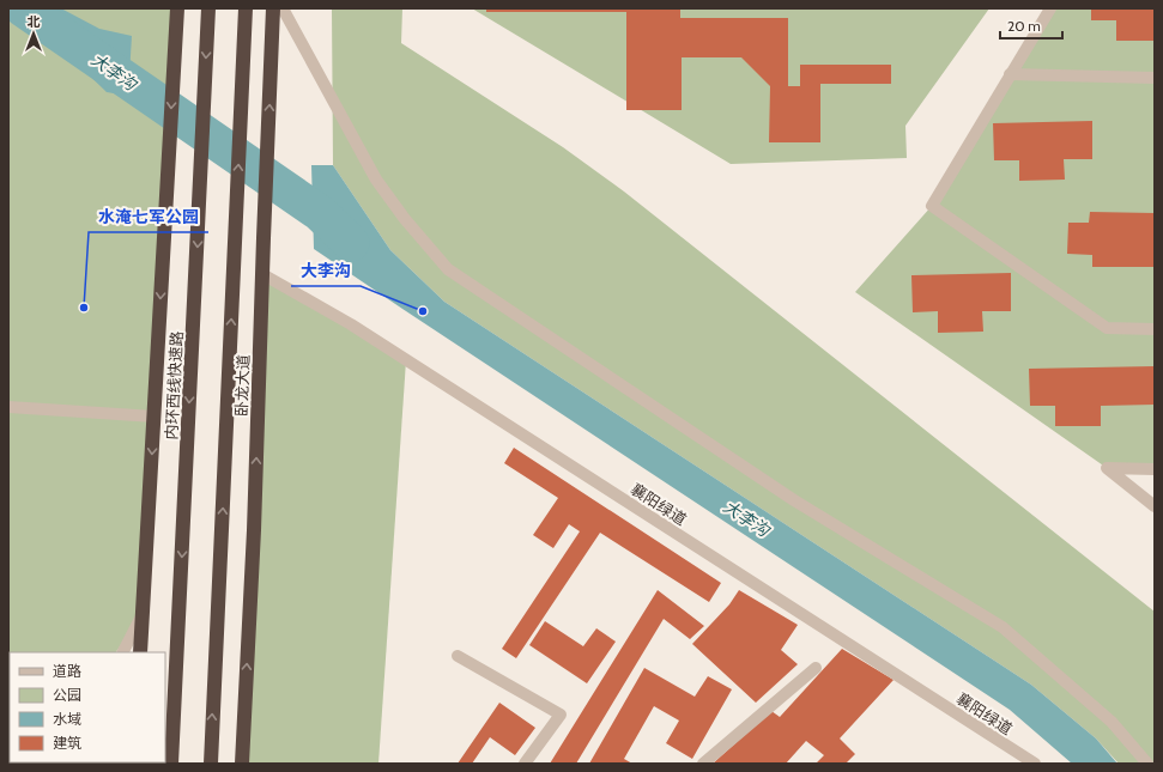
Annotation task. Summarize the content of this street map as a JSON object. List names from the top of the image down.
{
  "streets": {
    "highway": ["内环西线快速路", "卧龙大道"],
    "street": ["襄阳绿道"]
  },
  "crossings": [
    ["卧龙大道", "襄阳绿道"]
  ],
  "water": ["大李沟"],
  "places": ["水淹七军公园", "大李沟"],
  "legend": [
    "道路",
    "公园",
    "水域",
    "建筑"
  ],
  "scale_bar": "20 m",
  "north": "top"
}
